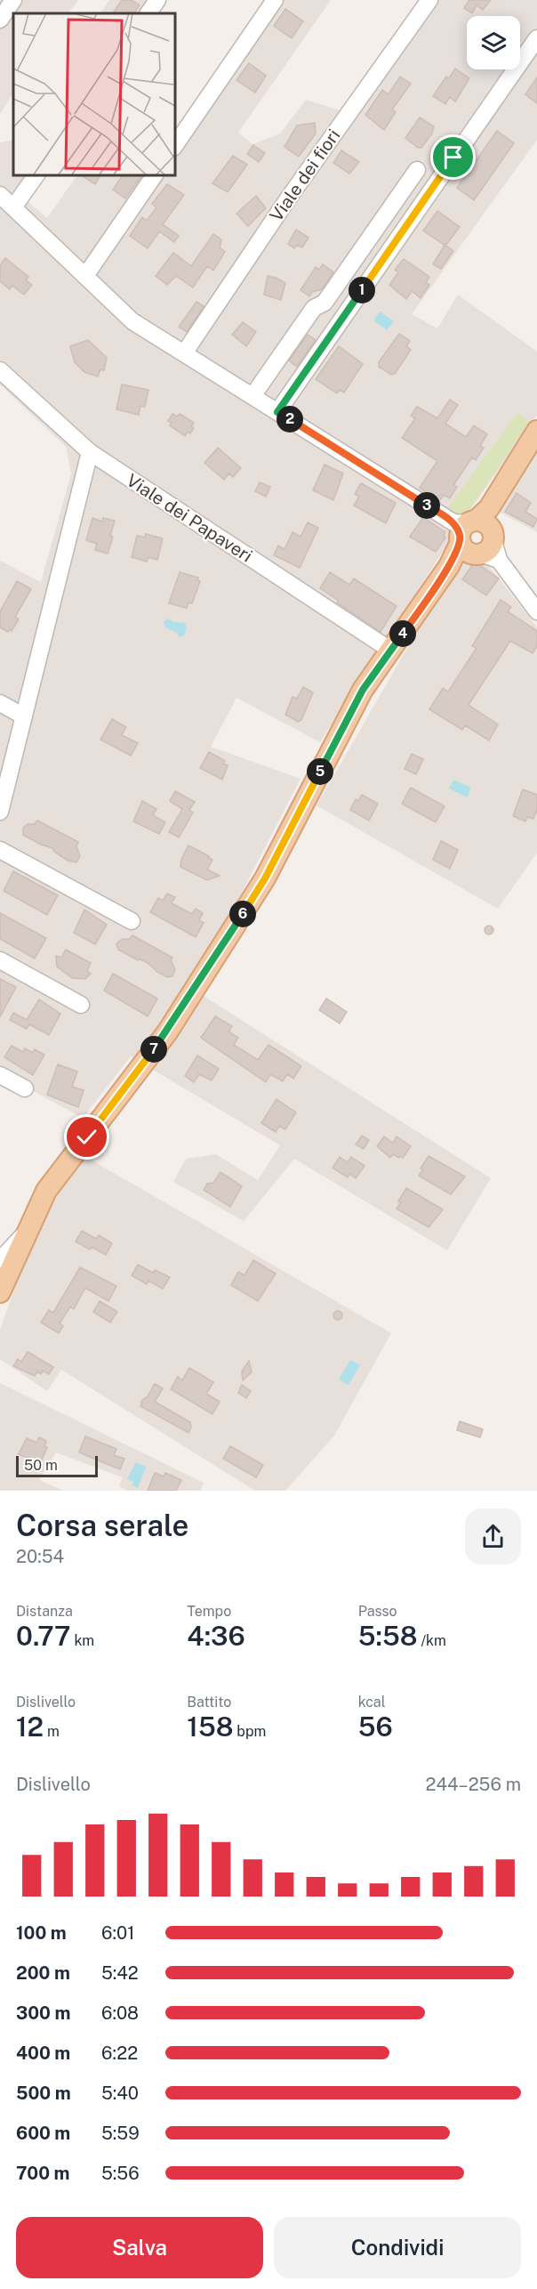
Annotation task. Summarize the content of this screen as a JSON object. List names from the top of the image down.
{
  "streets": {
    "street": ["Viale dei fiori", "Viale dei Papaveri"]
  },
  "scale_bar": "50 m",
  "page": {
    "pins": [
      "1",
      "2",
      "3",
      "4",
      "5",
      "6",
      "7"
    ],
    "scale": "50 m",
    "heading": ["Corsa serale", "20:54"],
    "stats": [
      ["Distanza", "0.77 km"],
      ["Tempo", "4:36"],
      ["Passo", "5:58 /km"],
      ["Dislivello", "12 m"],
      ["Battito", "158 bpm"],
      ["kcal", "56"]
    ],
    "chart": ["Dislivello", "244–256 m"],
    "list": [
      {
        "name": "100 m",
        "note": "6:01"
      },
      {
        "name": "200 m",
        "note": "5:42"
      },
      {
        "name": "300 m",
        "note": "6:08"
      },
      {
        "name": "400 m",
        "note": "6:22"
      },
      {
        "name": "500 m",
        "note": "5:40"
      },
      {
        "name": "600 m",
        "note": "5:59"
      },
      {
        "name": "700 m",
        "note": "5:56"
      }
    ],
    "buttons": ["Salva", "Condividi"]
  }
}
